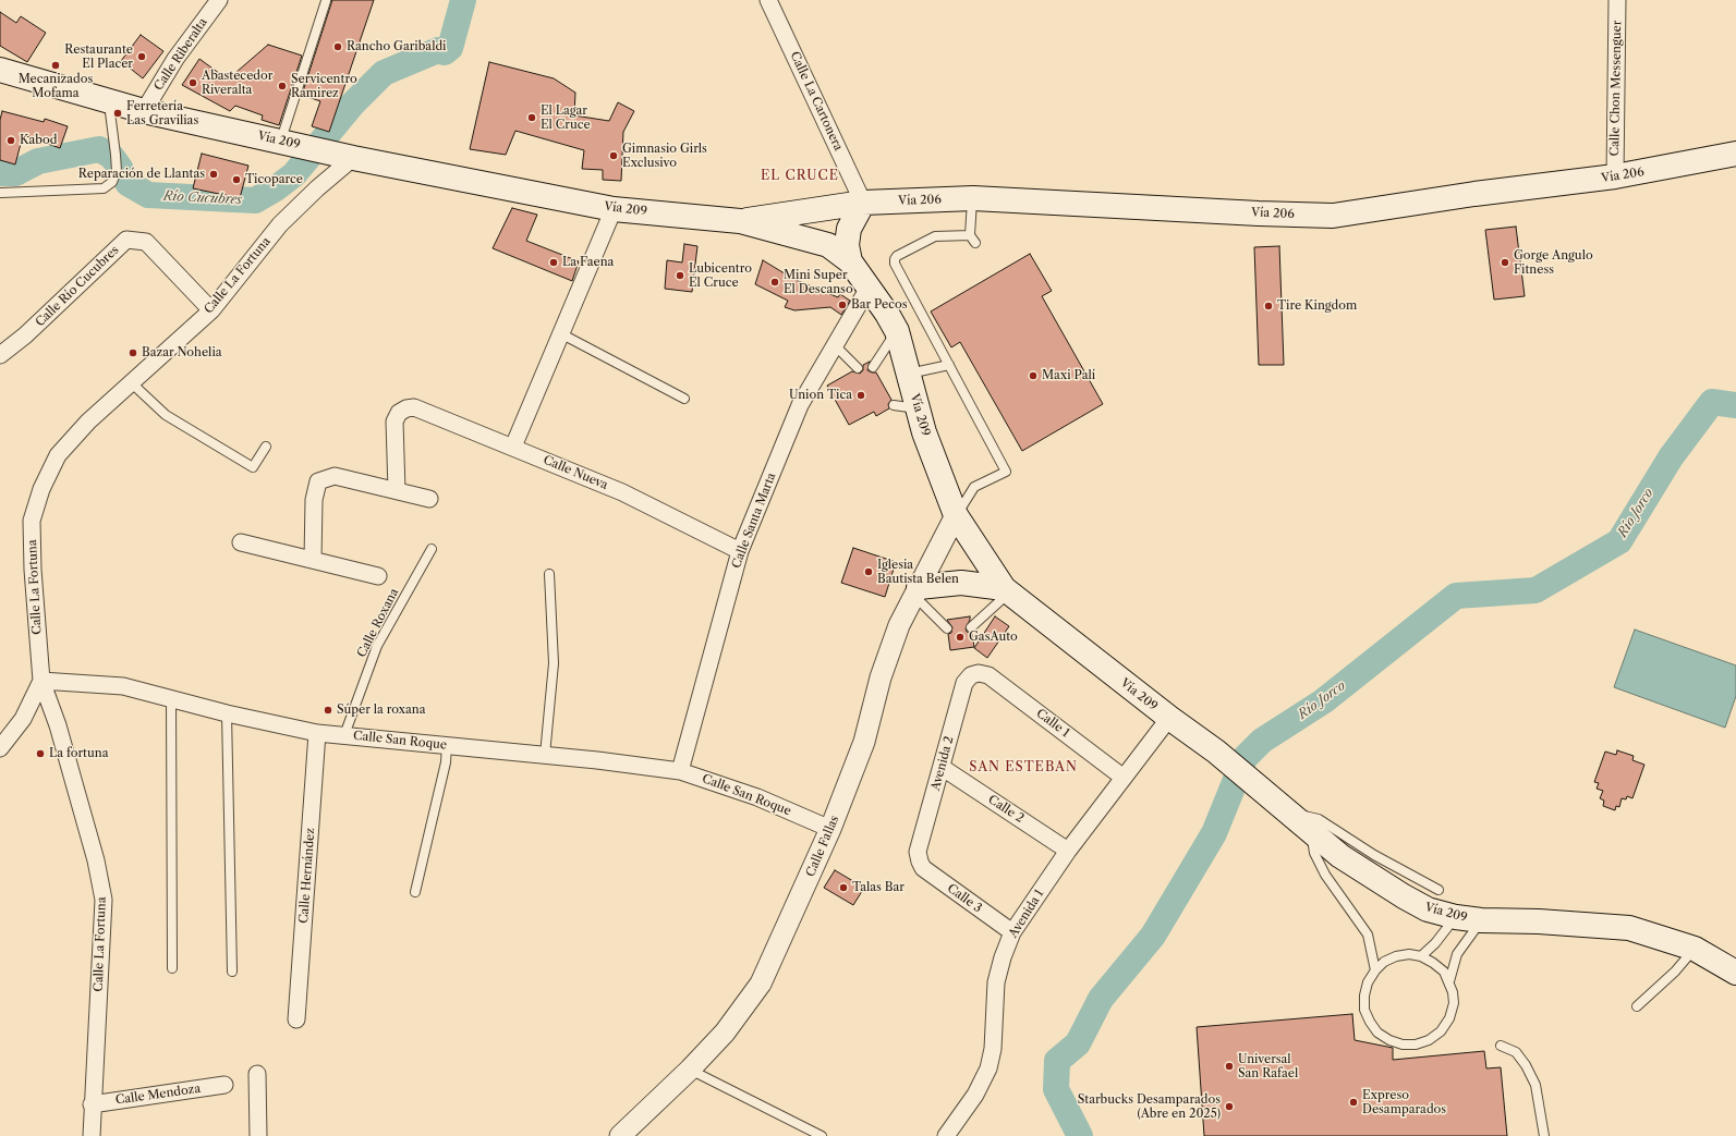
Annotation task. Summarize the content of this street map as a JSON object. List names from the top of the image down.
{
  "streets": {
    "main road": ["Vía 209", "Vía 206"],
    "street": [
      "Calle Riberalta",
      "Calle Chon Messenguer",
      "Calle La Cartonera",
      "Calle La Fortuna",
      "Calle Río Cucubres",
      "Calle Nueva",
      "Calle Santa Marta",
      "Calle 1",
      "Calle San Roque",
      "Avenida 2",
      "Calle 2",
      "Calle Fallas",
      "Calle Hernández",
      "Calle 3",
      "Avenida 1",
      "Calle Mendoza"
    ],
    "lane": ["Calle Roxana"]
  },
  "crossings": [
    ["Calle Riberalta", "Vía 209"],
    ["Calle Chon Messenguer", "Vía 206"],
    ["Calle La Cartonera", "Vía 206"],
    ["Vía 209", "Vía 206"],
    ["Vía 209", "Calle La Fortuna"],
    ["Vía 209", "Calle Santa Marta"],
    ["Vía 209", "Calle Fallas"],
    ["Vía 209", "Avenida 1"],
    ["Calle La Fortuna", "Calle Río Cucubres"],
    ["Calle La Fortuna", "Calle San Roque"],
    ["Calle La Fortuna", "Calle Mendoza"],
    ["Calle Nueva", "Calle Santa Marta"],
    ["Calle Santa Marta", "Calle San Roque"],
    ["Calle Roxana", "Calle San Roque"],
    ["Calle 1", "Avenida 2"],
    ["Calle 1", "Avenida 1"],
    ["Calle San Roque", "Calle Fallas"],
    ["Calle San Roque", "Calle Hernández"],
    ["Avenida 2", "Calle 2"],
    ["Avenida 2", "Calle 3"],
    ["Calle 2", "Avenida 1"],
    ["Calle 3", "Avenida 1"]
  ],
  "districts": ["EL CRUCE", "SAN ESTEBAN"],
  "water": ["Río Cucubres", "Río Jorco"],
  "places": [
    "Rancho Garibaldi",
    "Restaurante El Placer",
    "Mecanizados Mofama",
    "Abastecedor Riveralta",
    "Servicentro Ramirez",
    "Ferretería Las Gravilias",
    "El Lagar El Cruce",
    "Kabod",
    "Gimnasio Girls Exclusivo",
    "Reparación de Llantas",
    "Ticoparce",
    "La Faena",
    "Gorge Angulo Fitness",
    "Lubicentro El Cruce",
    "Mini Super El Descanso",
    "Bar Pecos",
    "Tire Kingdom",
    "Bazar Nohelia",
    "Maxi Palí",
    "Union Tica",
    "Iglesia Bautista Belen",
    "GasAuto",
    "Súper la roxana",
    "La fortuna",
    "Talas Bar",
    "Universal San Rafael",
    "Expreso Desamparados",
    "Starbucks Desamparados (Abre en 2025)"
  ]
}
